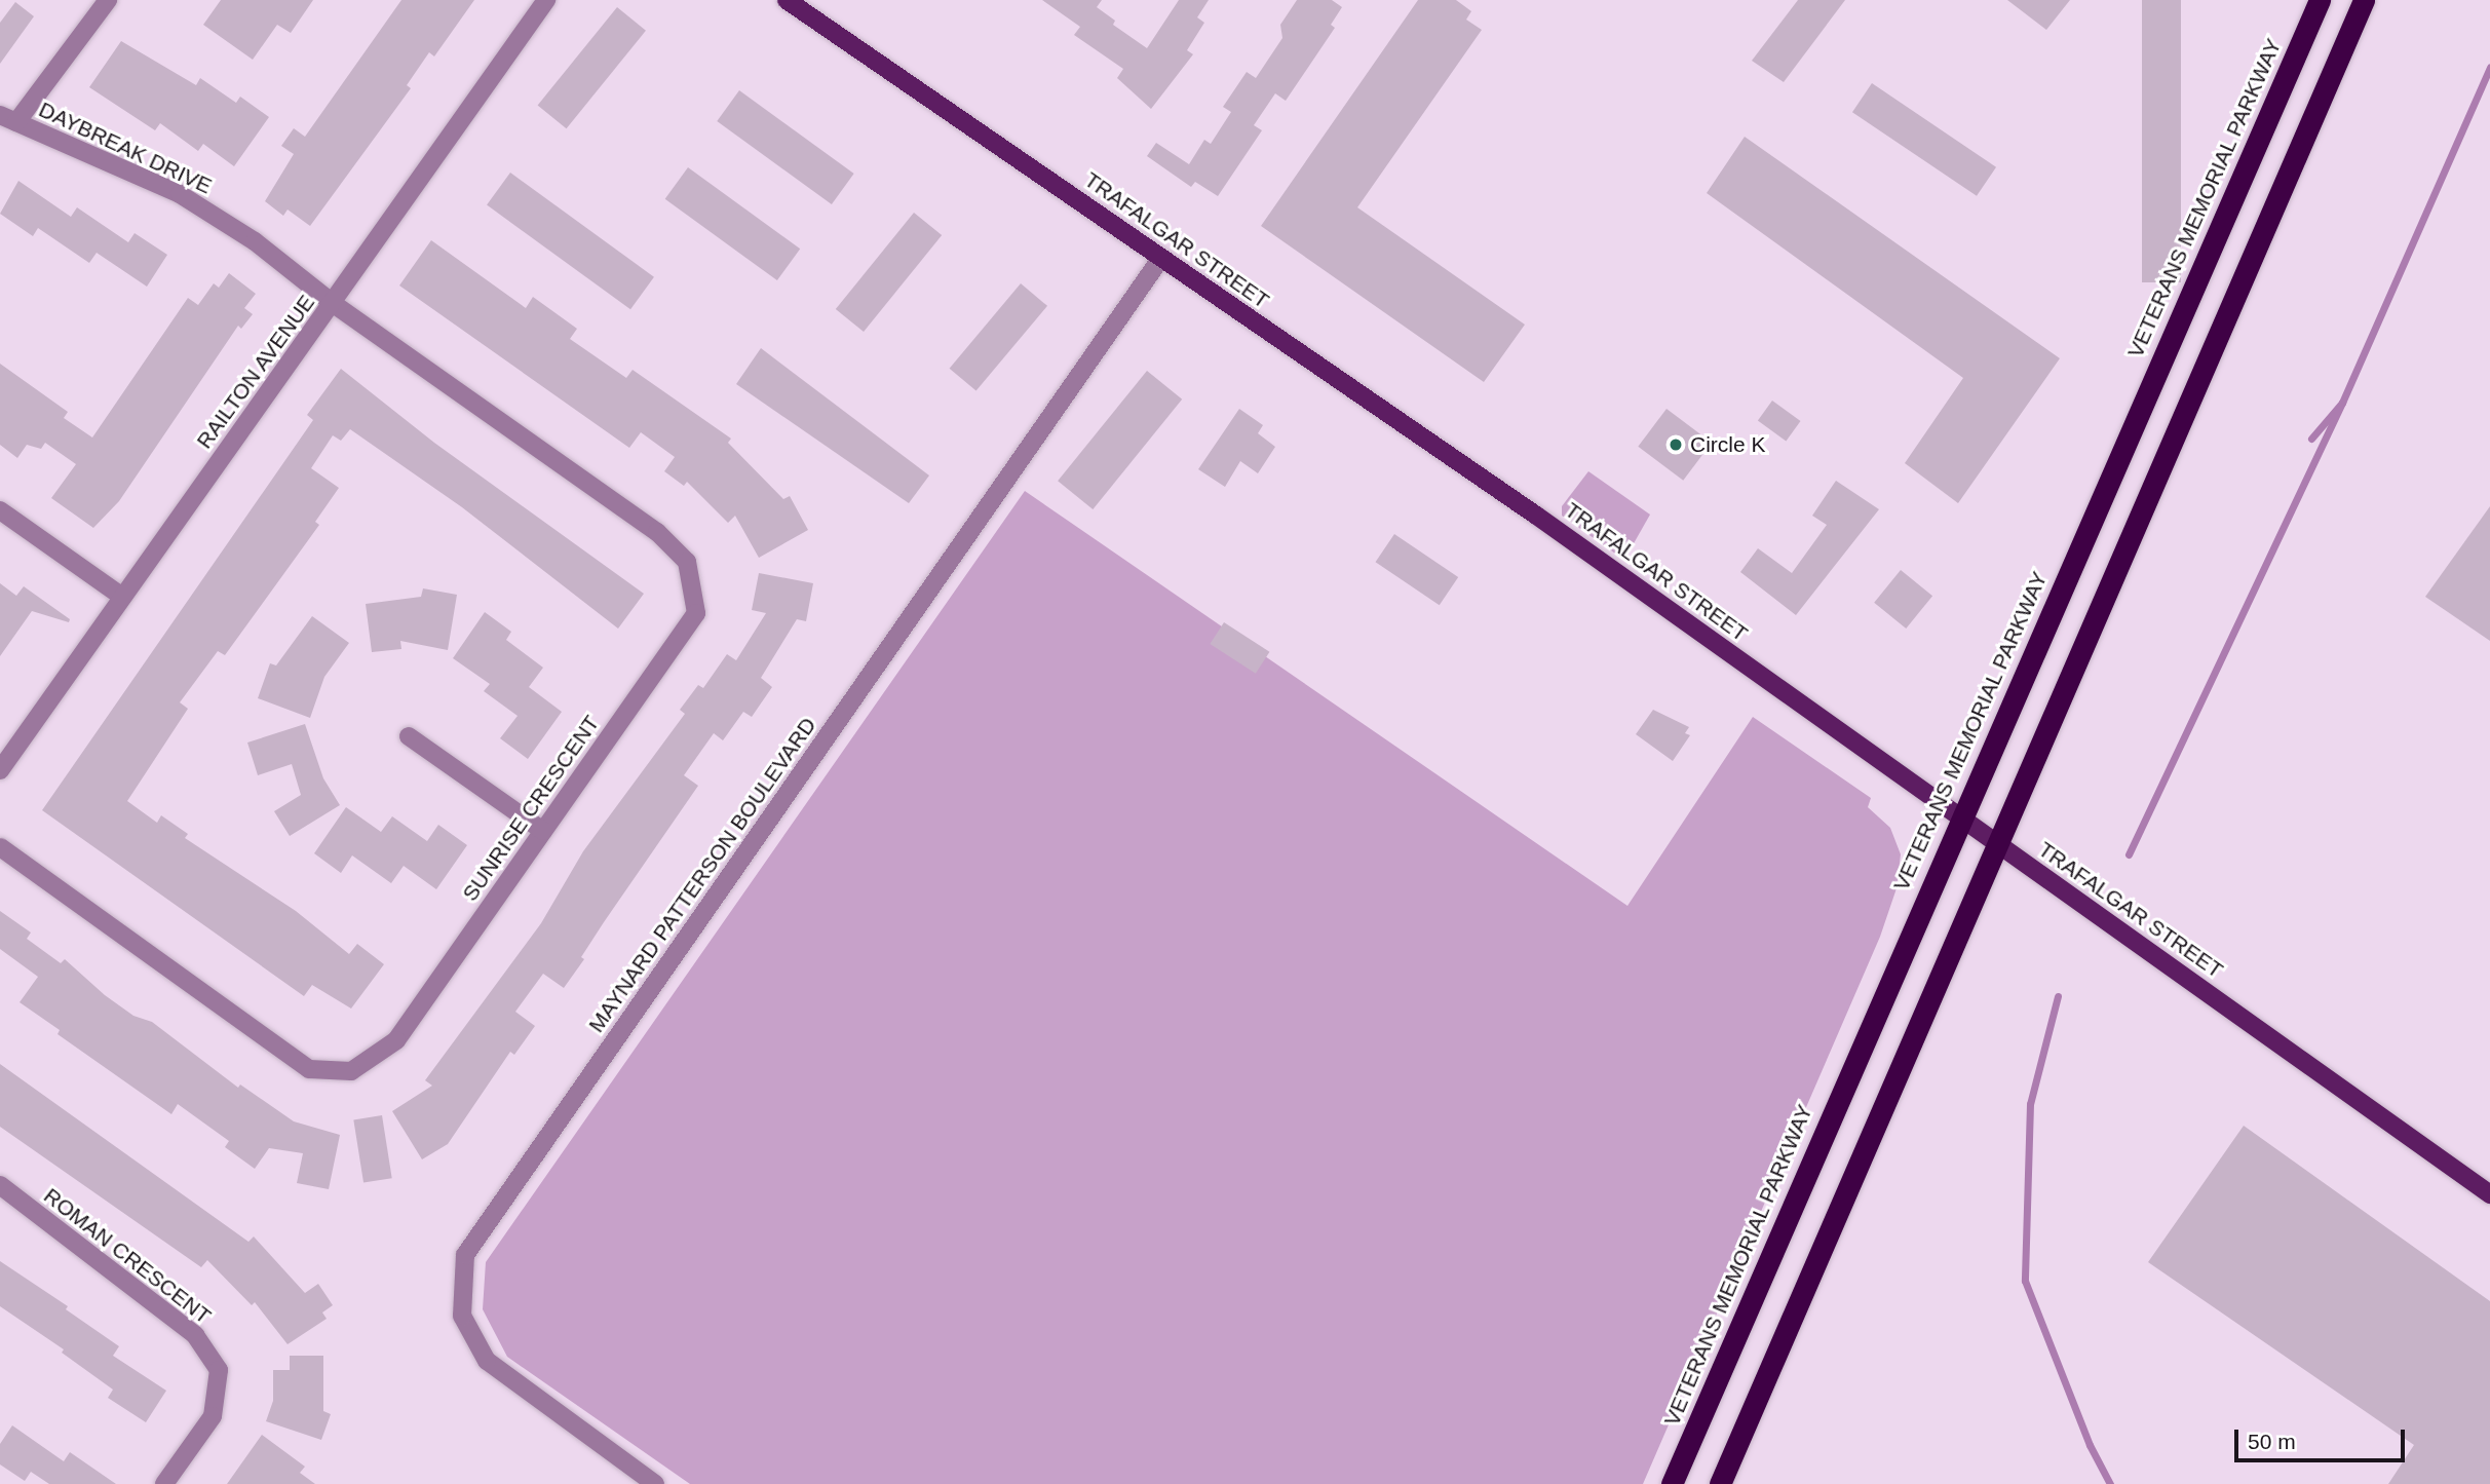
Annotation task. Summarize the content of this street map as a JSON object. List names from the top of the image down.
{
  "streets": {
    "highway": ["VETERANS MEMORIAL PARKWAY"],
    "main road": ["TRAFALGAR STREET"],
    "street": [
      "DAYBREAK DRIVE",
      "RAILTON AVENUE",
      "SUNRISE CRESCENT",
      "MAYNARD PATTERSON BOULEVARD",
      "ROMAN CRESCENT"
    ]
  },
  "crossings": [
    ["DAYBREAK DRIVE", "RAILTON AVENUE"],
    ["DAYBREAK DRIVE", "SUNRISE CRESCENT"],
    ["VETERANS MEMORIAL PARKWAY", "TRAFALGAR STREET"],
    ["TRAFALGAR STREET", "MAYNARD PATTERSON BOULEVARD"],
    ["RAILTON AVENUE", "SUNRISE CRESCENT"]
  ],
  "places": ["Circle K"],
  "scale_bar": "50 m"
}
